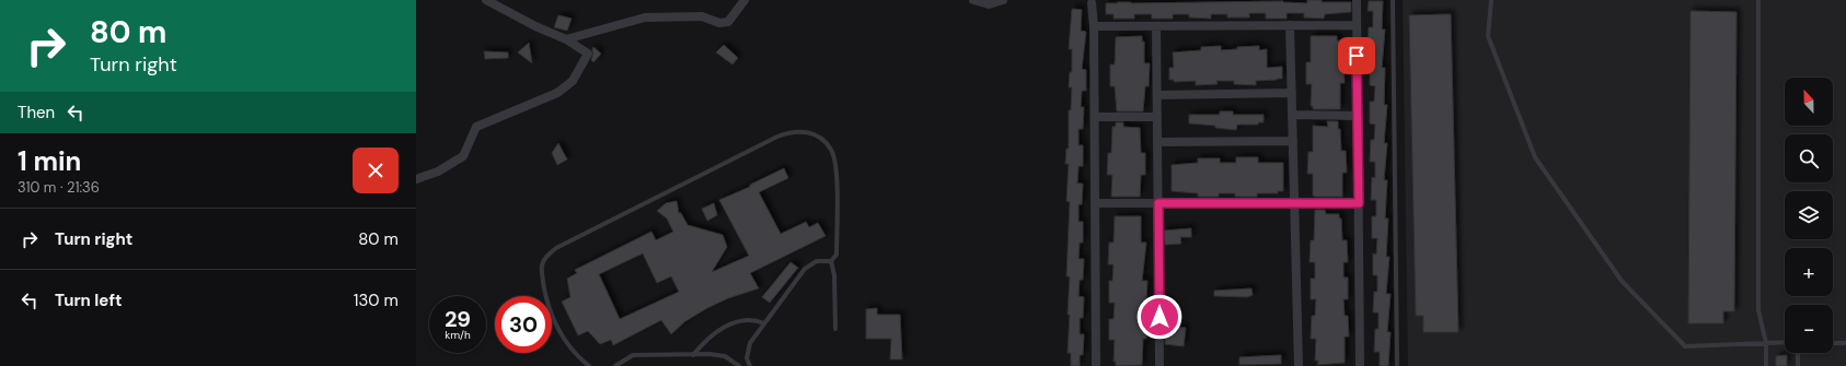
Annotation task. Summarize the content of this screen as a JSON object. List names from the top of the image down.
{
  "north": "top",
  "page": {
    "turn": ["80 m", "Turn right"],
    "map_buttons": ["+", "−"],
    "then": "Then",
    "heading": ["1 min", "310 m · 21:36"],
    "list": [
      {
        "name": "Turn right",
        "value": "80 m"
      },
      {
        "name": "Turn left",
        "value": "130 m"
      }
    ],
    "speed": "29 km/h",
    "limit": "30"
  }
}
